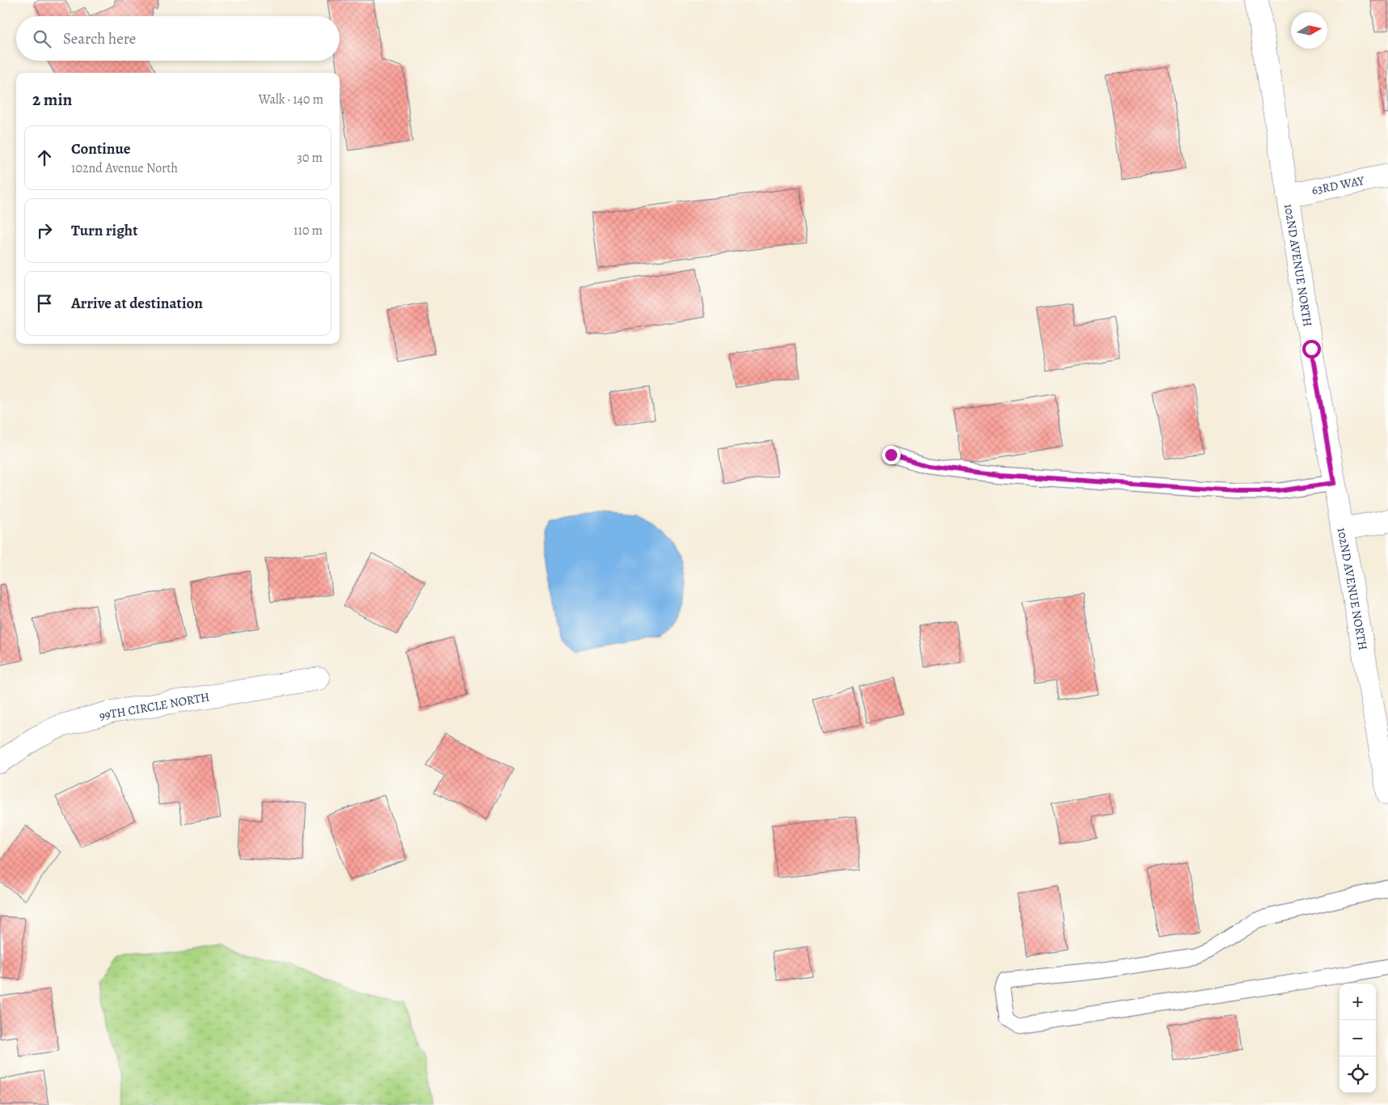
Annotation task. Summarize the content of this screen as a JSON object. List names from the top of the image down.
{
  "streets": {
    "street": ["63RD WAY", "102ND AVENUE NORTH", "99TH CIRCLE NORTH"]
  },
  "crossings": [
    ["63RD WAY", "102ND AVENUE NORTH"]
  ],
  "north": "right",
  "page": {
    "search": "Search here",
    "heading": ["2 min", "Walk · 140 m"],
    "list": [
      ["Continue", "102nd Avenue North", "30 m"],
      ["Turn right", "110 m"],
      "Arrive at destination"
    ],
    "map_buttons": ["+", "−"]
  }
}
